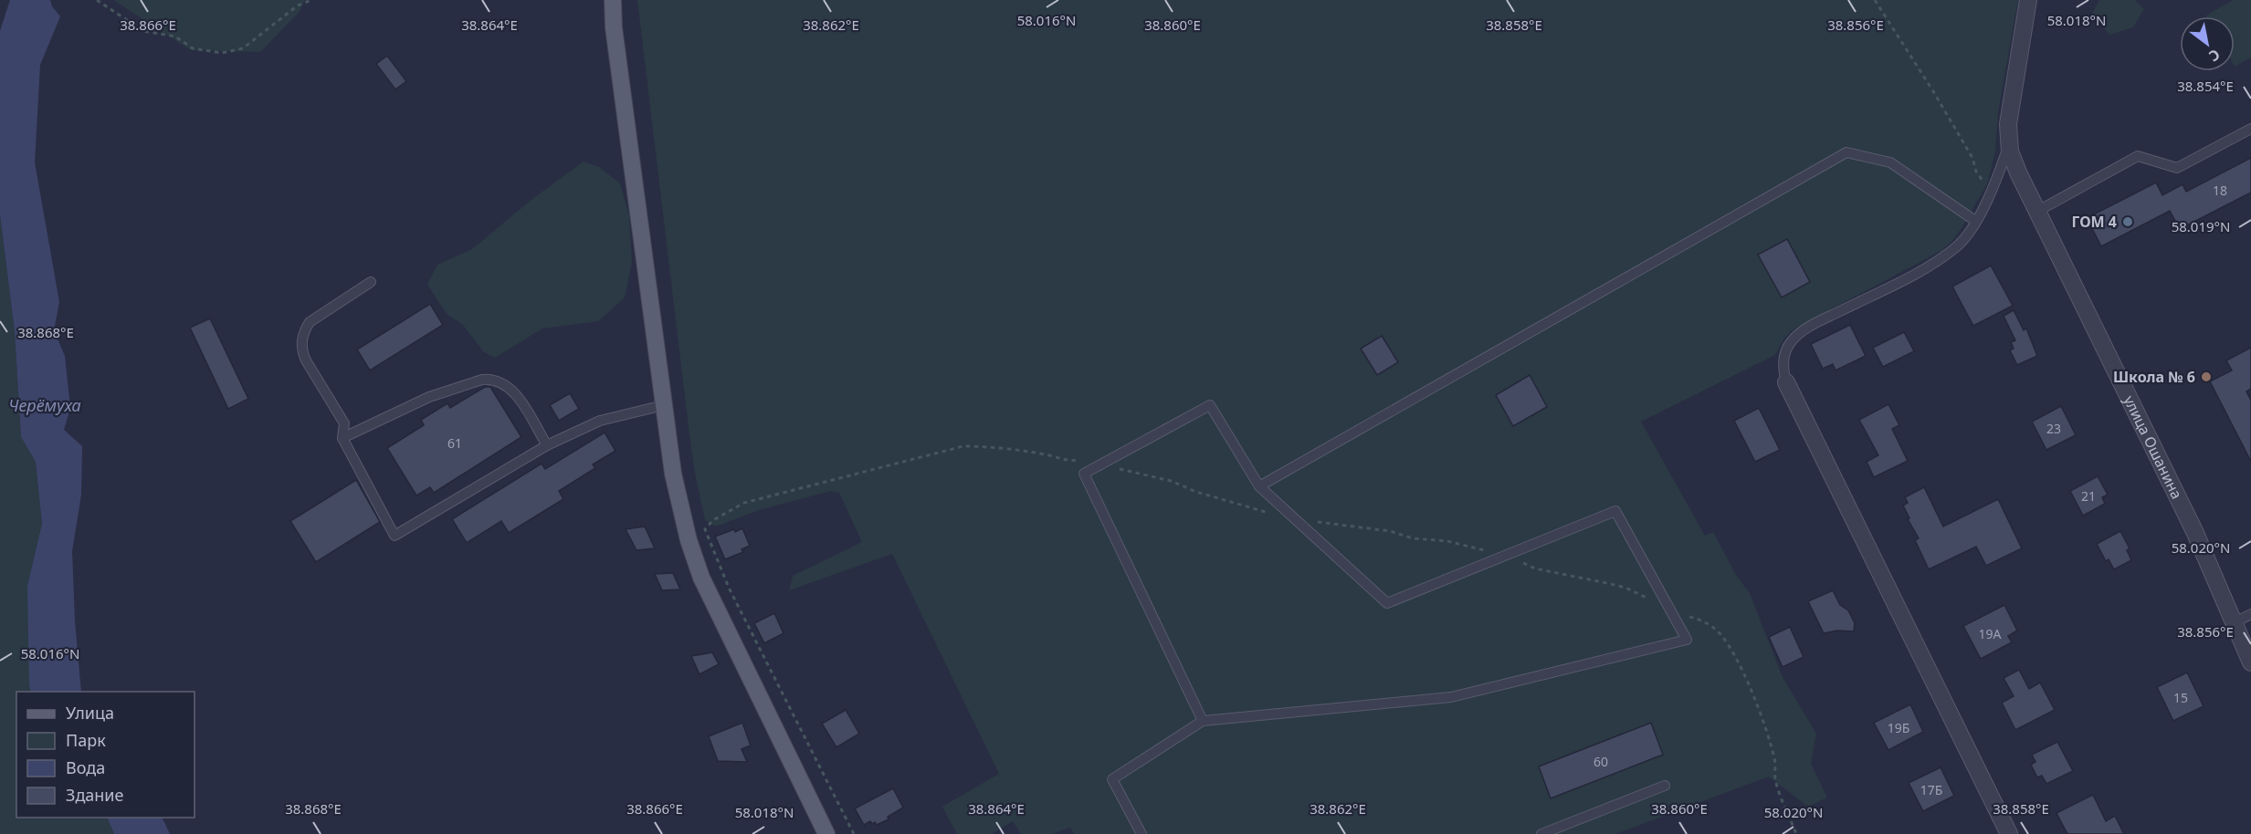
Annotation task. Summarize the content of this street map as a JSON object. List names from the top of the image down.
{
  "streets": {
    "street": ["улица Ошанина"]
  },
  "water": ["Черёмуха"],
  "places": ["ГОМ 4", "Школа № 6"],
  "house_numbers": [
    "18",
    "23",
    "61",
    "21",
    "19А",
    "15",
    "19Б",
    "60",
    "17Б"
  ],
  "legend": [
    "Улица",
    "Парк",
    "Вода",
    "Здание"
  ],
  "north": "bottom right",
  "coordinates": [
    "58.016°N",
    "58.018°N",
    "38.864°E",
    "38.856°E",
    "38.866°E",
    "38.862°E",
    "38.860°E",
    "38.858°E",
    "38.854°E",
    "58.019°N",
    "38.868°E",
    "58.020°N"
  ]
}
